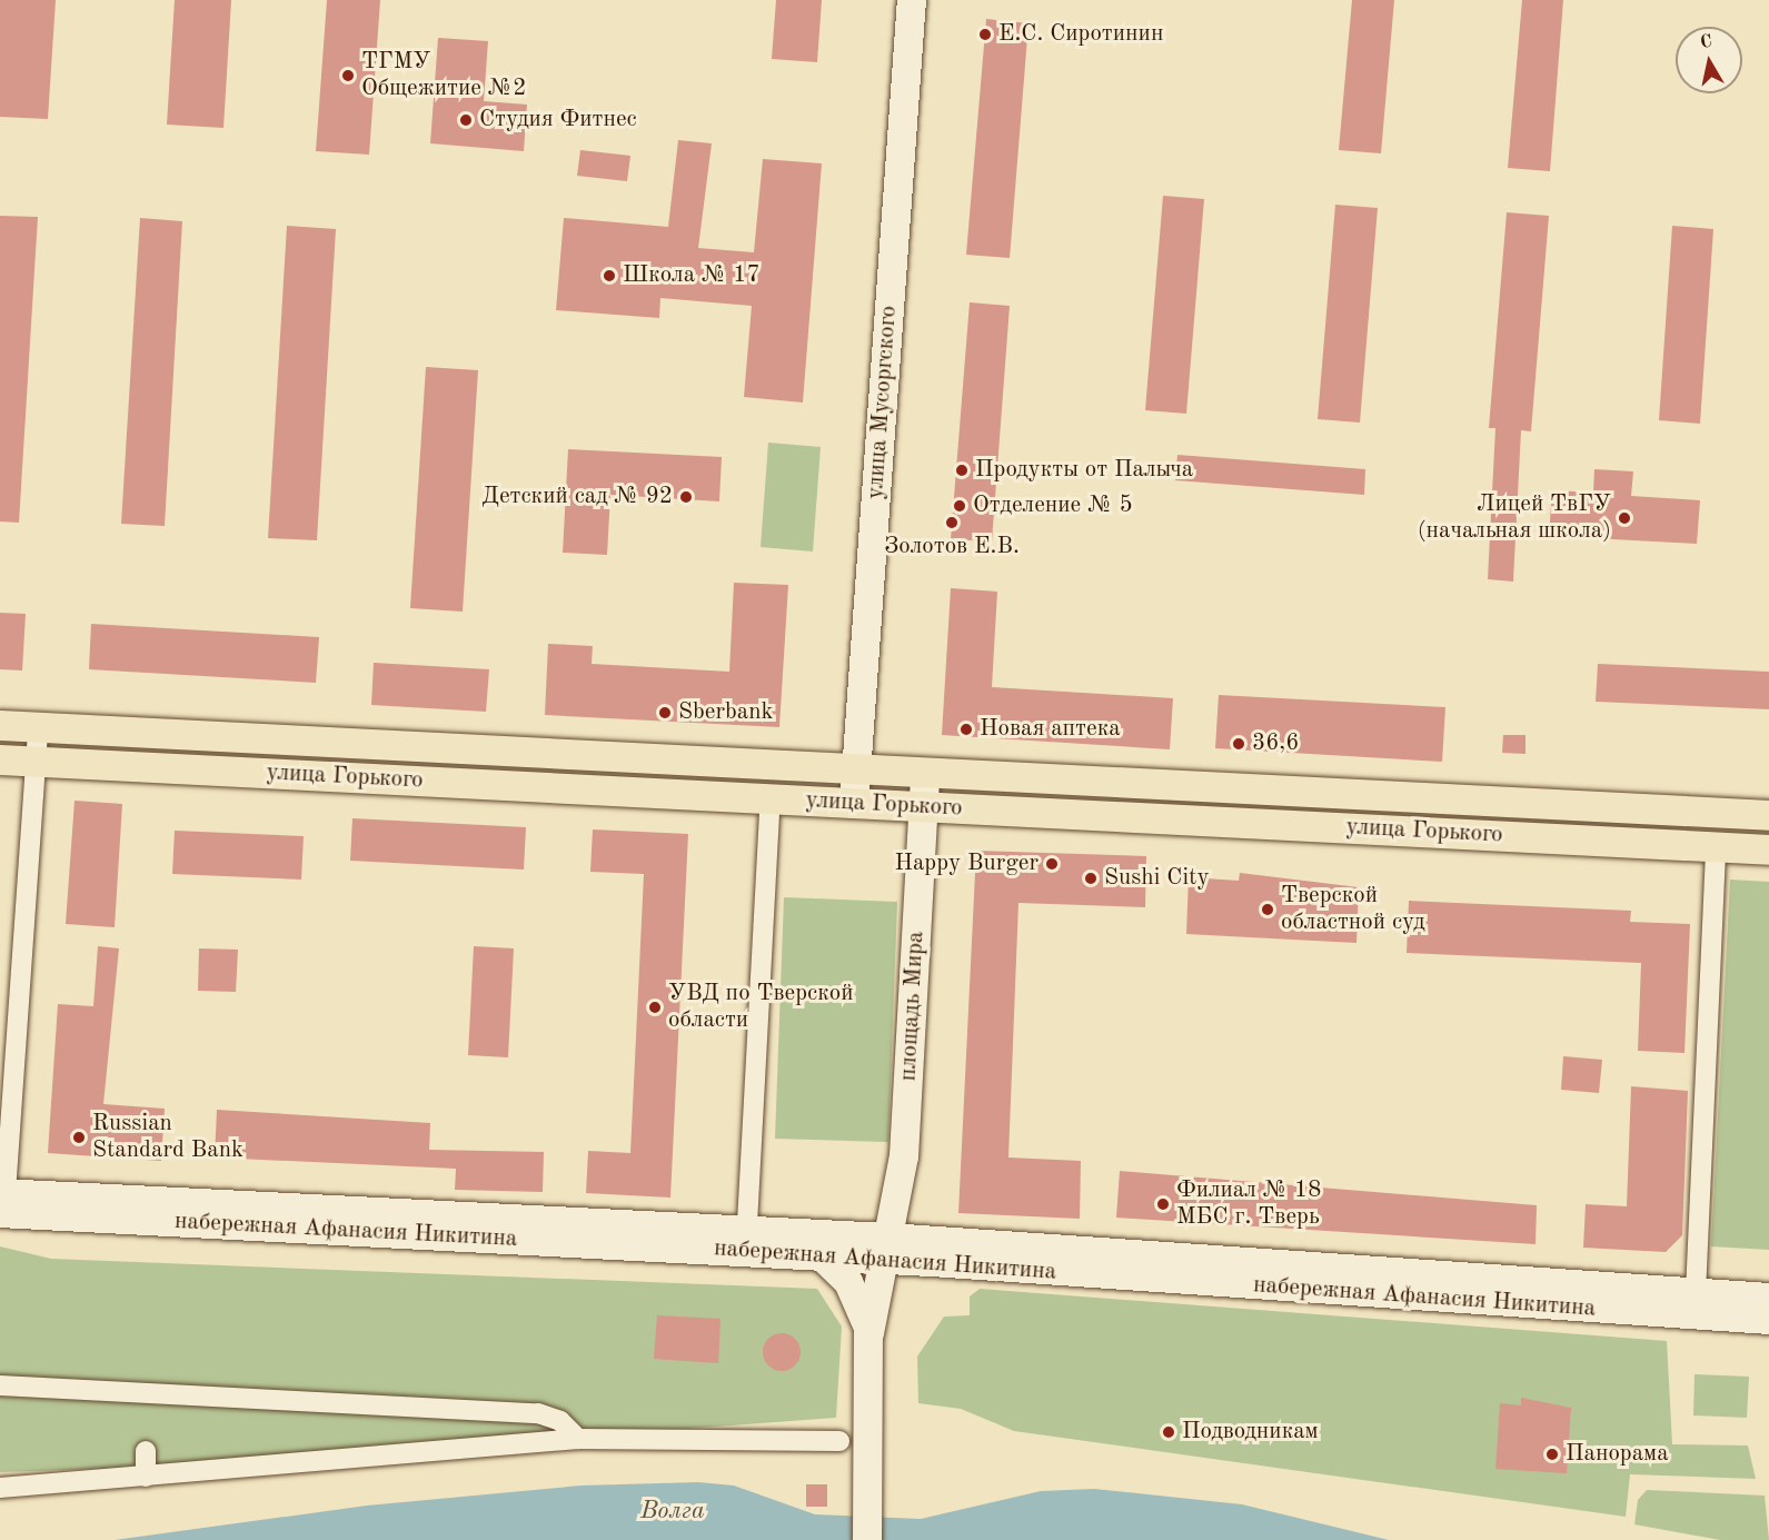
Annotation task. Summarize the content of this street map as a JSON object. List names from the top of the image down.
{
  "streets": {
    "main road": [
      "улица Мусоргского",
      "улица Горького",
      "площадь Мира",
      "набережная Афанасия Никитина"
    ]
  },
  "crossings": [
    ["улица Мусоргского", "улица Горького"],
    ["улица Горького", "площадь Мира"],
    ["площадь Мира", "набережная Афанасия Никитина"]
  ],
  "water": ["Волга"],
  "places": [
    "Е.С. Сиротинин",
    "ТГМУ Общежитие №2",
    "Студия Фитнес",
    "Школа № 17",
    "Продукты от Палыча",
    "Детский сад № 92",
    "Отделение № 5",
    "Лицей ТвГУ (начальная школа)",
    "Золотов Е.В.",
    "Sberbank",
    "Новая аптека",
    "36,6",
    "Happy Burger",
    "Sushi City",
    "Тверской областной суд",
    "УВД по Тверской области",
    "Russian Standard Bank",
    "Филиал № 18 МБС г. Тверь",
    "Подводникам",
    "Панорама"
  ],
  "north": "top"
}
